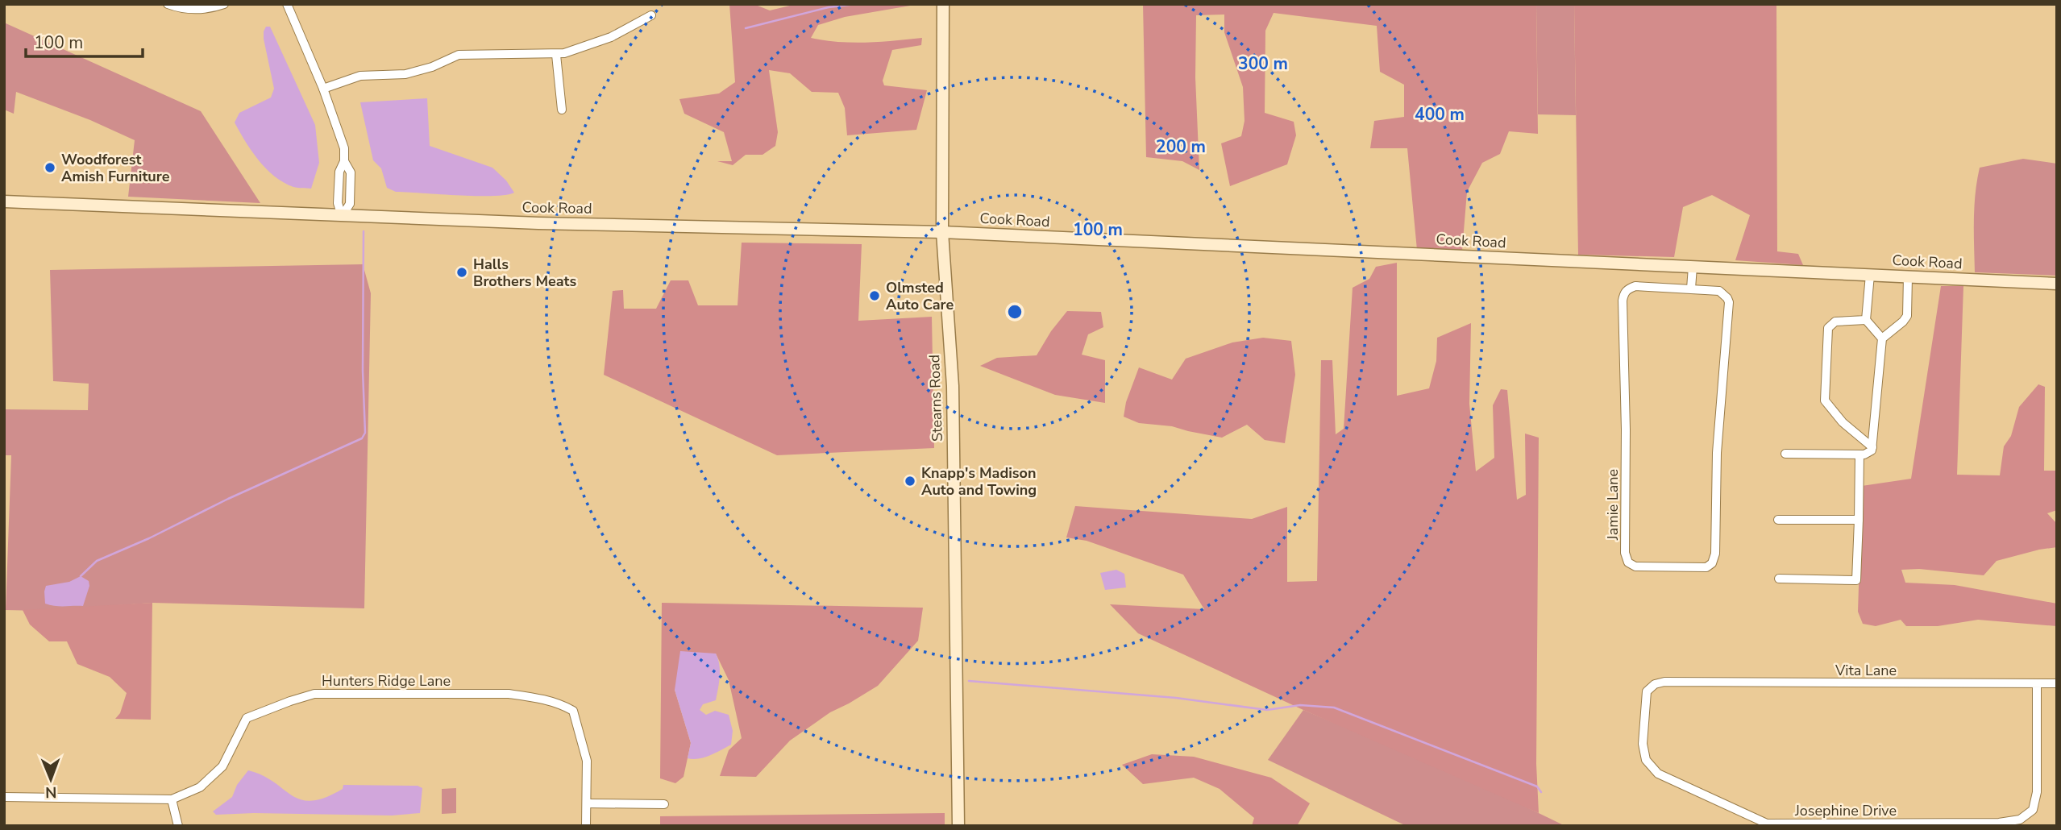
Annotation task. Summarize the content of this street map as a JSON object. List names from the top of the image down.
{
  "streets": {
    "street": [
      "Cook Road",
      "Stearns Road",
      "Jamie Lane",
      "Vita Lane",
      "Hunters Ridge Lane",
      "Josephine Drive"
    ]
  },
  "crossings": [
    ["Cook Road", "Stearns Road"],
    ["Vita Lane", "Josephine Drive"]
  ],
  "places": [
    "Woodforest Amish Furniture",
    "Halls Brothers Meats",
    "Olmsted Auto Care",
    "Knapp's Madison Auto and Towing"
  ],
  "scale_bar": "100 m",
  "north": "bottom",
  "rings": [
    "300 m",
    "400 m",
    "200 m",
    "100 m"
  ]
}
